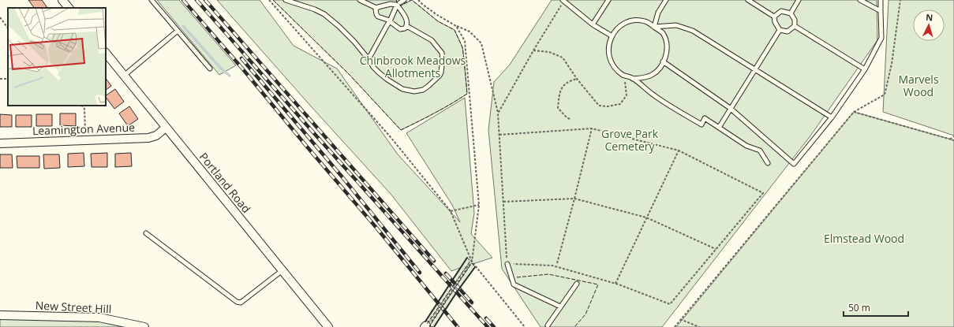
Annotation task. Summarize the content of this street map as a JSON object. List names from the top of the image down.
{
  "streets": {
    "street": ["Leamington Avenue", "Portland Road", "New Street Hill"]
  },
  "crossings": [
    ["Leamington Avenue", "Portland Road"]
  ],
  "parks": [
    "Chinbrook Meadows Allotments",
    "Marvels Wood",
    "Grove Park Cemetery",
    "Elmstead Wood"
  ],
  "scale_bar": "50 m",
  "north": "top"
}
